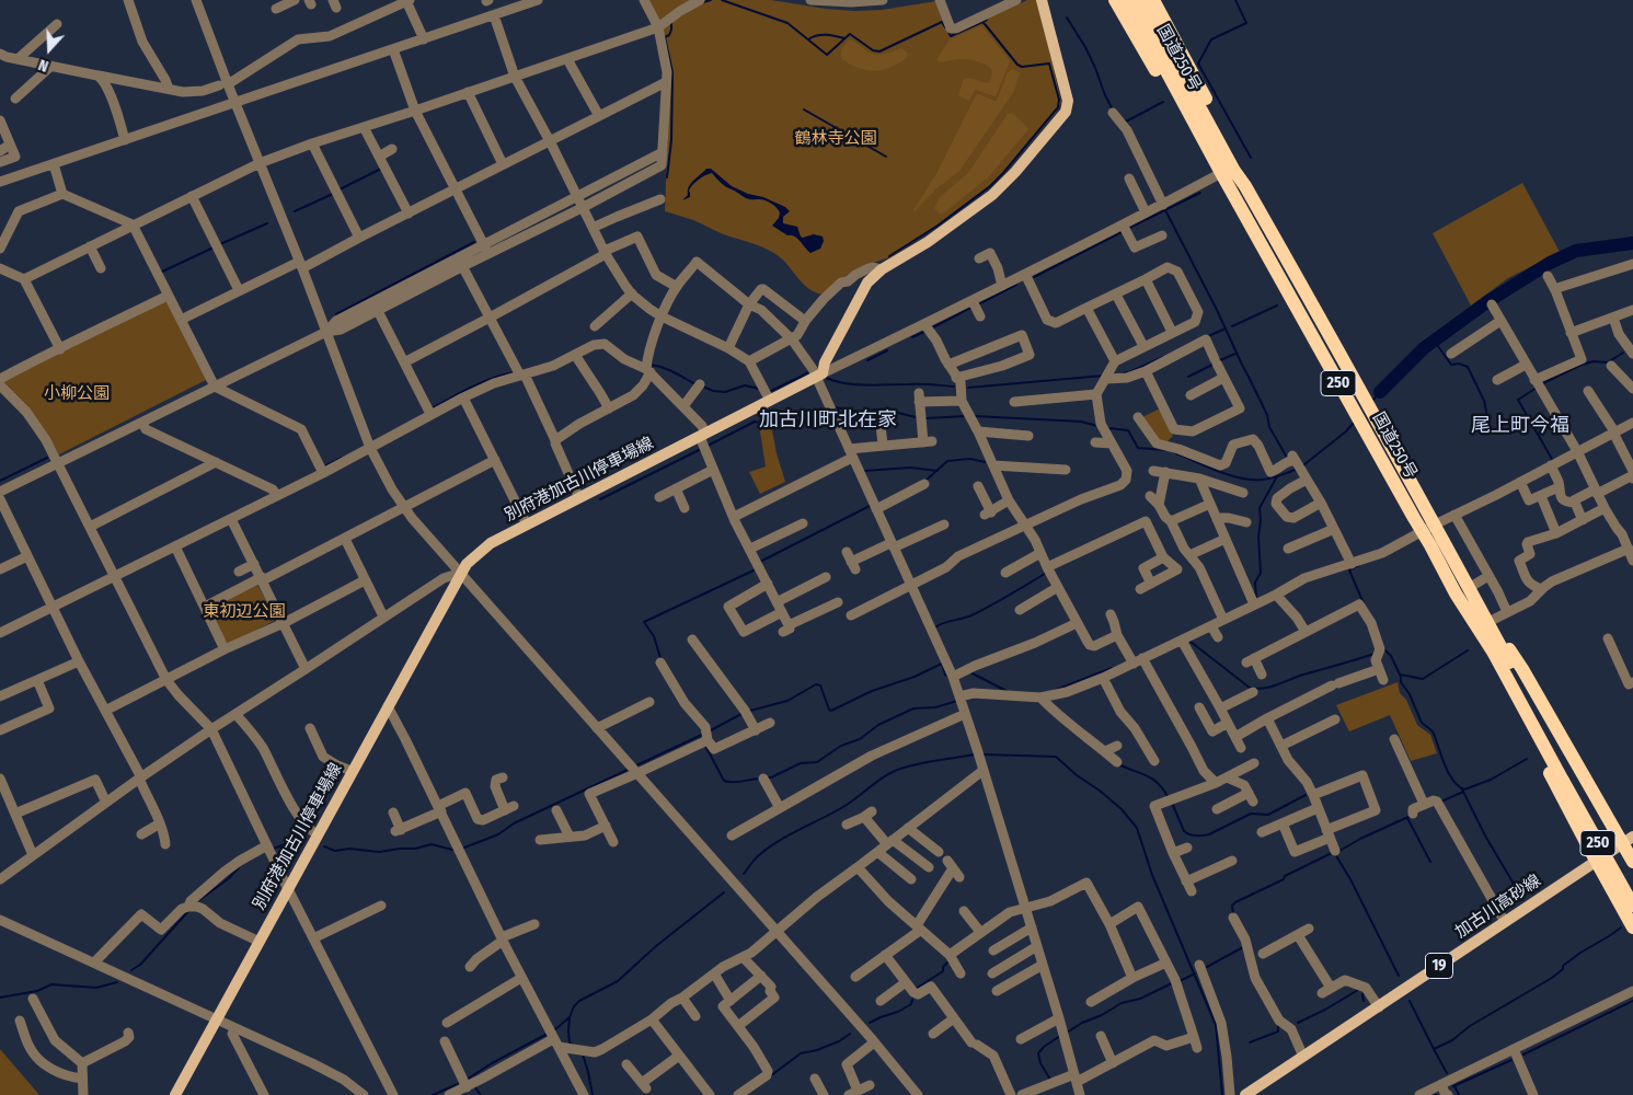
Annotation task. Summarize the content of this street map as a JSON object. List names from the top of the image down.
{
  "streets": {
    "highway": ["国道250号", "250"],
    "main road": ["別府港加古川停車場線", "加古川高砂線", "19"]
  },
  "crossings": [
    ["国道250号", "250"],
    ["250", "加古川高砂線"]
  ],
  "districts": ["加古川町北在家", "尾上町今福"],
  "parks": ["鶴林寺公園", "小柳公園", "東初辺公園"],
  "north": "bottom"
}
